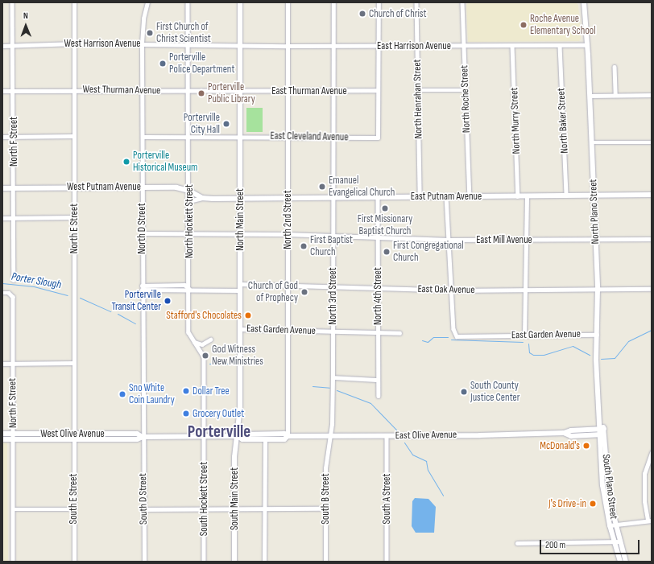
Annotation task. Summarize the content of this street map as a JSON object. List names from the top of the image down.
{
  "streets": {
    "main road": [
      "North Plano Street",
      "North Main Street",
      "West Olive Avenue",
      "East Olive Avenue",
      "South Plano Street",
      "South Main Street"
    ],
    "street": [
      "West Harrison Avenue",
      "East Harrison Avenue",
      "West Thurman Avenue",
      "East Thurman Avenue",
      "North Henrahan Street",
      "North Roche Street",
      "North Murry Street",
      "North Baker Street",
      "East Cleveland Avenue",
      "North F Street",
      "West Putnam Avenue",
      "East Putnam Avenue",
      "North 2nd Street",
      "North Hockett Street",
      "North E Street",
      "North D Street",
      "East Mill Avenue",
      "East Oak Avenue",
      "North 3rd Street",
      "North 4th Street",
      "East Garden Avenue",
      "South E Street",
      "South D Street",
      "South Hockett Street",
      "South B Street",
      "South A Street"
    ]
  },
  "crossings": [
    ["West Harrison Avenue", "East Harrison Avenue"],
    ["West Harrison Avenue", "North F Street"],
    ["West Harrison Avenue", "North Main Street"],
    ["West Harrison Avenue", "North Hockett Street"],
    ["West Harrison Avenue", "North E Street"],
    ["West Harrison Avenue", "North D Street"],
    ["East Harrison Avenue", "North Henrahan Street"],
    ["East Harrison Avenue", "North Roche Street"],
    ["East Harrison Avenue", "North Murry Street"],
    ["East Harrison Avenue", "North Baker Street"],
    ["East Harrison Avenue", "North Plano Street"],
    ["East Harrison Avenue", "North Main Street"],
    ["East Harrison Avenue", "North 2nd Street"],
    ["East Harrison Avenue", "North 3rd Street"],
    ["West Thurman Avenue", "East Thurman Avenue"],
    ["West Thurman Avenue", "North F Street"],
    ["West Thurman Avenue", "North Main Street"],
    ["West Thurman Avenue", "North Hockett Street"],
    ["West Thurman Avenue", "North E Street"],
    ["West Thurman Avenue", "North D Street"],
    ["East Thurman Avenue", "East Cleveland Avenue"],
    ["East Thurman Avenue", "North Main Street"],
    ["East Thurman Avenue", "North 2nd Street"],
    ["East Thurman Avenue", "North 3rd Street"],
    ["North Henrahan Street", "East Putnam Avenue"],
    ["North Roche Street", "East Putnam Avenue"],
    ["North Murry Street", "East Putnam Avenue"],
    ["North Baker Street", "East Putnam Avenue"],
    ["East Cleveland Avenue", "North Main Street"],
    ["East Cleveland Avenue", "North 2nd Street"],
    ["East Cleveland Avenue", "North Hockett Street"],
    ["East Cleveland Avenue", "North D Street"],
    ["East Cleveland Avenue", "North 3rd Street"],
    ["North F Street", "West Putnam Avenue"],
    ["North F Street", "West Olive Avenue"],
    ["West Putnam Avenue", "East Putnam Avenue"],
    ["West Putnam Avenue", "North Main Street"],
    ["West Putnam Avenue", "North Hockett Street"],
    ["West Putnam Avenue", "North E Street"],
    ["West Putnam Avenue", "North D Street"],
    ["East Putnam Avenue", "North Plano Street"],
    ["East Putnam Avenue", "North Main Street"],
    ["East Putnam Avenue", "North 2nd Street"],
    ["East Putnam Avenue", "North 3rd Street"],
    ["East Putnam Avenue", "North 4th Street"],
    ["North Plano Street", "East Mill Avenue"],
    ["North Plano Street", "East Oak Avenue"],
    ["North Plano Street", "East Garden Avenue"],
    ["North Plano Street", "East Olive Avenue"],
    ["North Plano Street", "South Plano Street"],
    ["North Main Street", "East Mill Avenue"],
    ["North Main Street", "East Oak Avenue"],
    ["North Main Street", "East Garden Avenue"],
    ["North Main Street", "West Olive Avenue"],
    ["North Main Street", "East Olive Avenue"],
    ["North Main Street", "South Main Street"],
    ["North 2nd Street", "East Mill Avenue"],
    ["North 2nd Street", "East Oak Avenue"],
    ["North 2nd Street", "East Garden Avenue"],
    ["North 2nd Street", "East Olive Avenue"],
    ["North Hockett Street", "East Mill Avenue"],
    ["North Hockett Street", "West Olive Avenue"],
    ["North Hockett Street", "South Hockett Street"],
    ["North E Street", "West Olive Avenue"],
    ["North E Street", "South E Street"],
    ["North D Street", "East Mill Avenue"],
    ["North D Street", "West Olive Avenue"],
    ["North D Street", "South D Street"],
    ["East Mill Avenue", "North 3rd Street"],
    ["East Mill Avenue", "North 4th Street"],
    ["East Oak Avenue", "North 3rd Street"],
    ["East Oak Avenue", "North 4th Street"],
    ["East Oak Avenue", "East Garden Avenue"],
    ["North 3rd Street", "East Garden Avenue"],
    ["North 3rd Street", "East Olive Avenue"],
    ["North 3rd Street", "South B Street"],
    ["North 4th Street", "East Garden Avenue"],
    ["West Olive Avenue", "East Olive Avenue"],
    ["West Olive Avenue", "South E Street"],
    ["West Olive Avenue", "South D Street"],
    ["West Olive Avenue", "South Hockett Street"],
    ["West Olive Avenue", "South Main Street"],
    ["East Olive Avenue", "South Plano Street"],
    ["East Olive Avenue", "South Main Street"],
    ["East Olive Avenue", "South B Street"],
    ["East Olive Avenue", "South A Street"]
  ],
  "districts": ["Porterville"],
  "water": ["Porter Slough"],
  "places": [
    "Church of Christ",
    "Roche Avenue Elementary School",
    "First Church of Christ Scientist",
    "Porterville Police Department",
    "Porterville Public Library",
    "Porterville City Hall",
    "Porterville Historical Museum",
    "Emanuel Evangelical Church",
    "First Missionary Baptist Church",
    "First Baptist Church",
    "First Congregational Church",
    "Church of God of Prophecy",
    "Porterville Transit Center",
    "Stafford's Chocolates",
    "God Witness New Ministries",
    "Dollar Tree",
    "South County Justice Center",
    "Sno White Coin Laundry",
    "Grocery Outlet",
    "McDonald's",
    "J's Drive-in"
  ],
  "scale_bar": "200 m",
  "north": "top"
}
